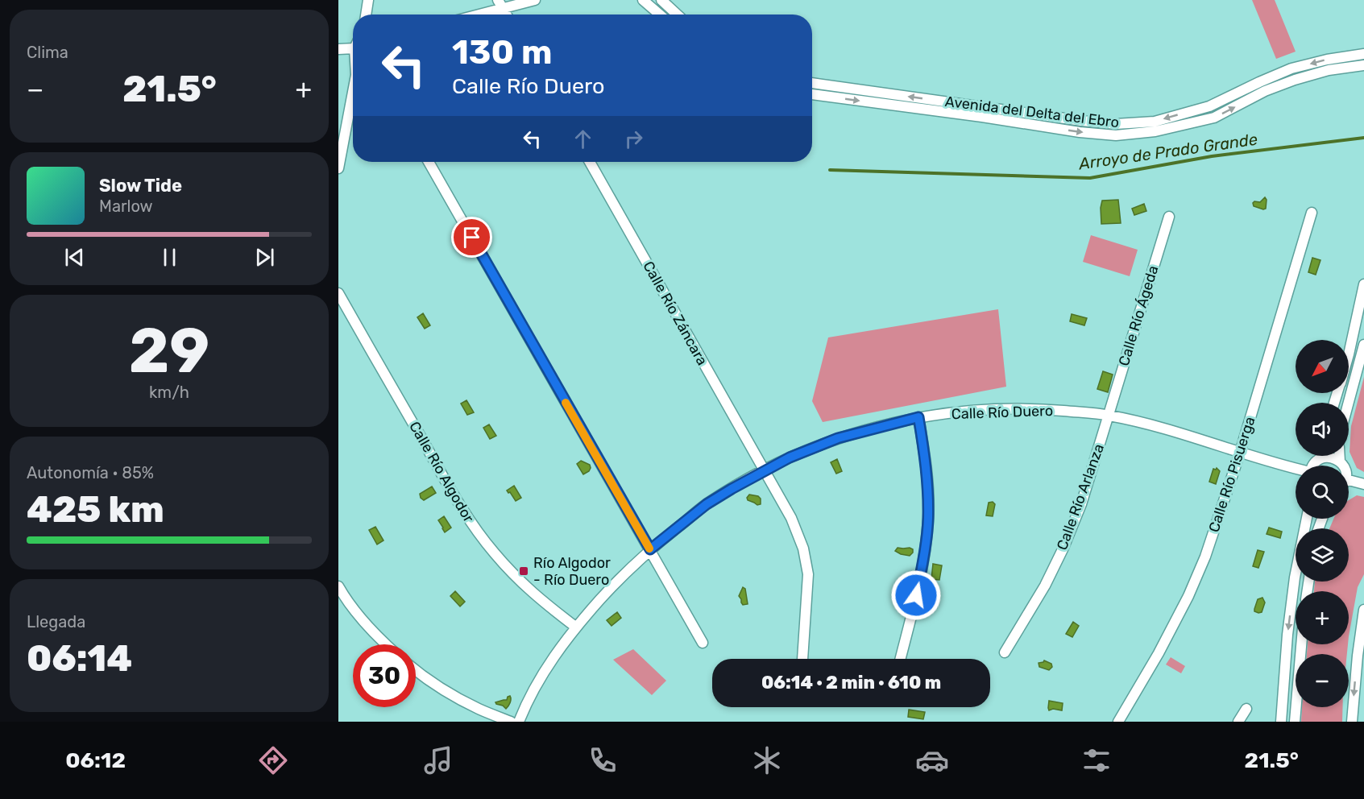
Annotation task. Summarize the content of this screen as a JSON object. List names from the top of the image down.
{
  "streets": {
    "street": [
      "Avenida del Delta del Ebro",
      "Calle Río Záncara",
      "Calle Río Ágeda",
      "Calle Río Duero",
      "Calle Río Algodor",
      "Calle Río Pisuerga",
      "Calle Río Arlanza"
    ]
  },
  "crossings": [
    ["Calle Río Záncara", "Calle Río Duero"],
    ["Calle Río Ágeda", "Calle Río Duero"],
    ["Calle Río Ágeda", "Calle Río Arlanza"],
    ["Calle Río Duero", "Calle Río Algodor"],
    ["Calle Río Duero", "Calle Río Pisuerga"],
    ["Calle Río Duero", "Calle Río Arlanza"]
  ],
  "water": ["Arroyo de Prado Grande"],
  "places": {
    "transit": ["Río Algodor - Río Duero"]
  },
  "north": "bottom left",
  "page": {
    "tile": [
      "Clima",
      ["29", "km/h"],
      ["Autonomía · 85%", "425 km"],
      ["Llegada", "06:14"]
    ],
    "turn": ["130 m", "Calle Río Duero"],
    "heat": ["−", "21.5°", "+"],
    "song": ["Slow Tide", "Marlow"],
    "map_buttons": ["+", "−"],
    "limit": "30",
    "trip": "06:14 · 2 min · 610 m",
    "tabs": ["06:12", "21.5°"]
  }
}
